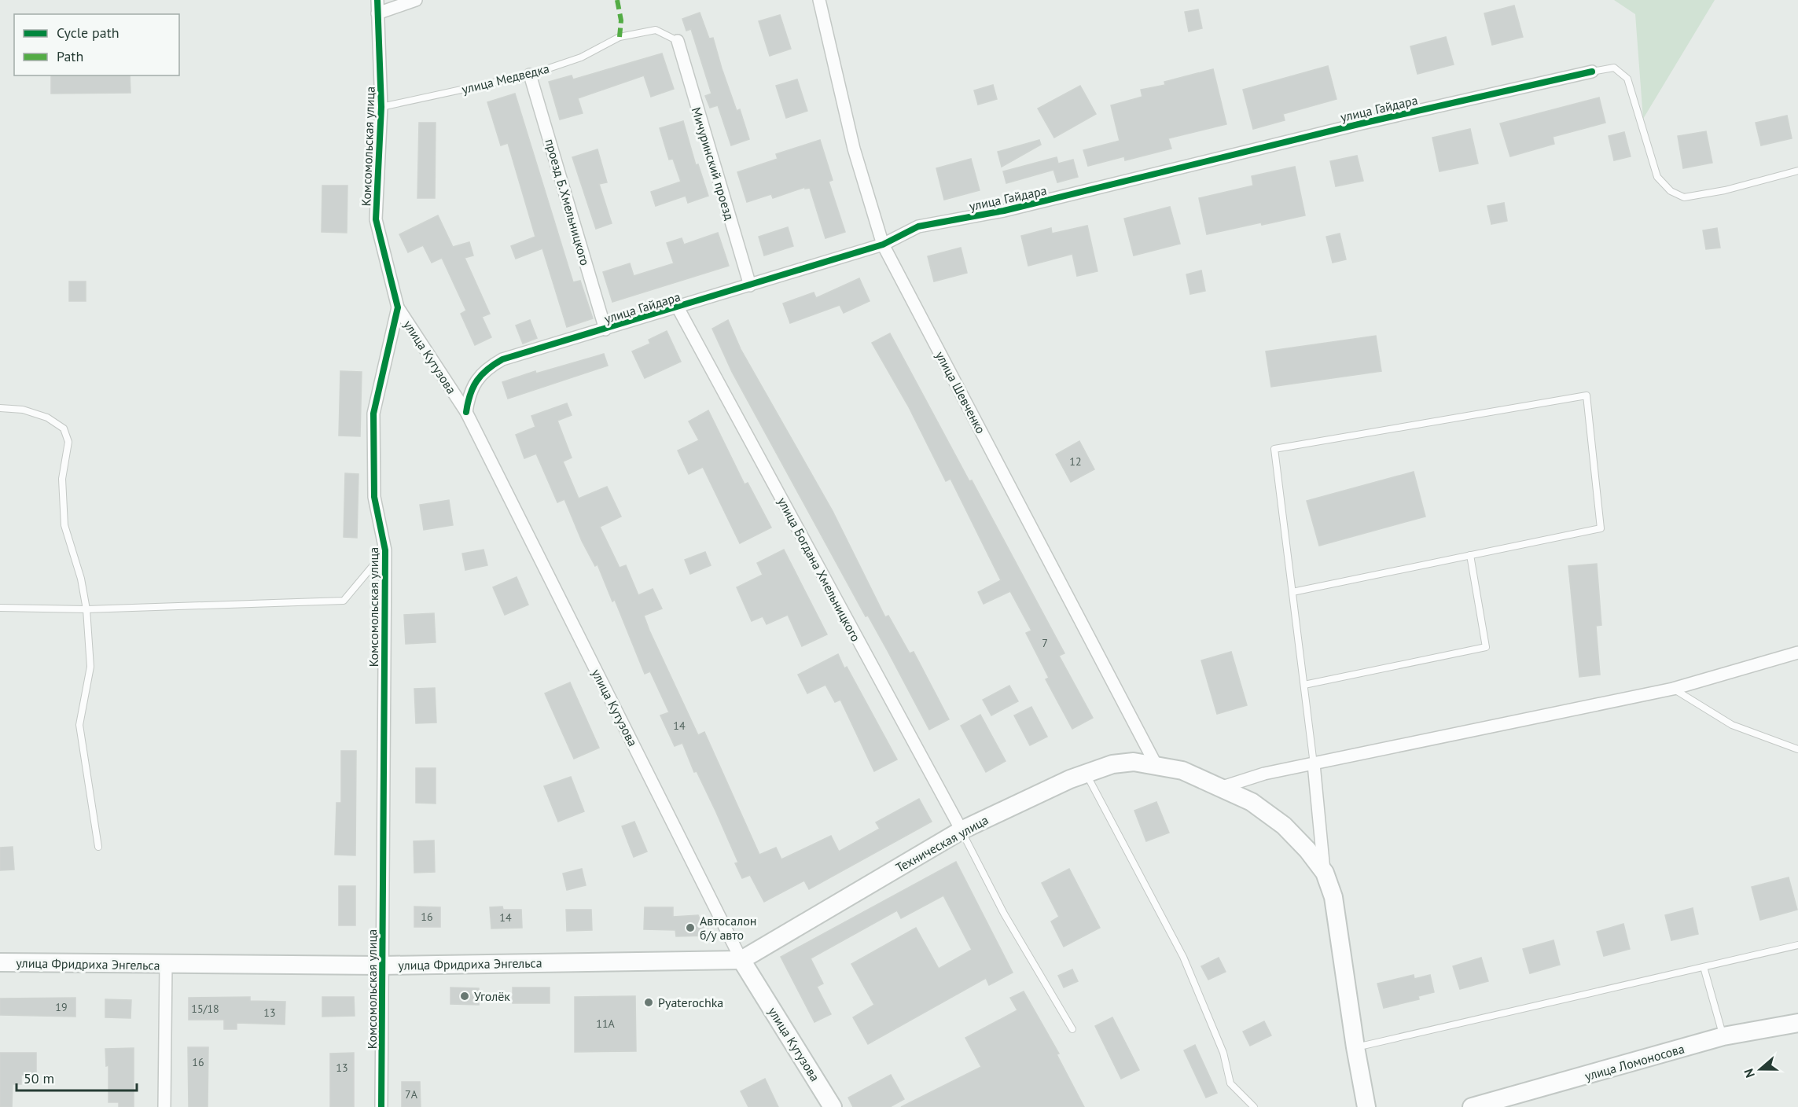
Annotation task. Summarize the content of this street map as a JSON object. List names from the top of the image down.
{
  "streets": {
    "main road": [
      "улица Кутузова",
      "Техническая улица",
      "улица Фридриха Энгельса",
      "улица Ломоносова"
    ],
    "street": [
      "улица Гайдара",
      "Комсомольская улица",
      "Мичуринский проезд",
      "проезд Б.Хмельницкого",
      "улица Шевченко",
      "улица Богдана Хмельницкого"
    ],
    "lane": ["улица Медведка"]
  },
  "crossings": [
    ["улица Медведка", "Комсомольская улица"],
    ["улица Медведка", "Мичуринский проезд"],
    ["улица Медведка", "проезд Б.Хмельницкого"],
    ["улица Гайдара", "Мичуринский проезд"],
    ["улица Гайдара", "проезд Б.Хмельницкого"],
    ["улица Гайдара", "улица Кутузова"],
    ["улица Гайдара", "улица Шевченко"],
    ["улица Гайдара", "улица Богдана Хмельницкого"],
    ["Комсомольская улица", "улица Кутузова"],
    ["Комсомольская улица", "улица Фридриха Энгельса"],
    ["улица Кутузова", "Техническая улица"],
    ["улица Кутузова", "улица Фридриха Энгельса"],
    ["улица Шевченко", "Техническая улица"],
    ["улица Богдана Хмельницкого", "Техническая улица"],
    ["Техническая улица", "улица Фридриха Энгельса"]
  ],
  "places": ["Автосалон б/у авто", "Уголёк", "Pyaterochka"],
  "house_numbers": [
    "12",
    "7",
    "14",
    "16",
    "14",
    "19",
    "15/18",
    "13",
    "11А",
    "16",
    "13",
    "7А"
  ],
  "legend": ["Cycle path", "Path"],
  "scale_bar": "50 m",
  "north": "left"
}
